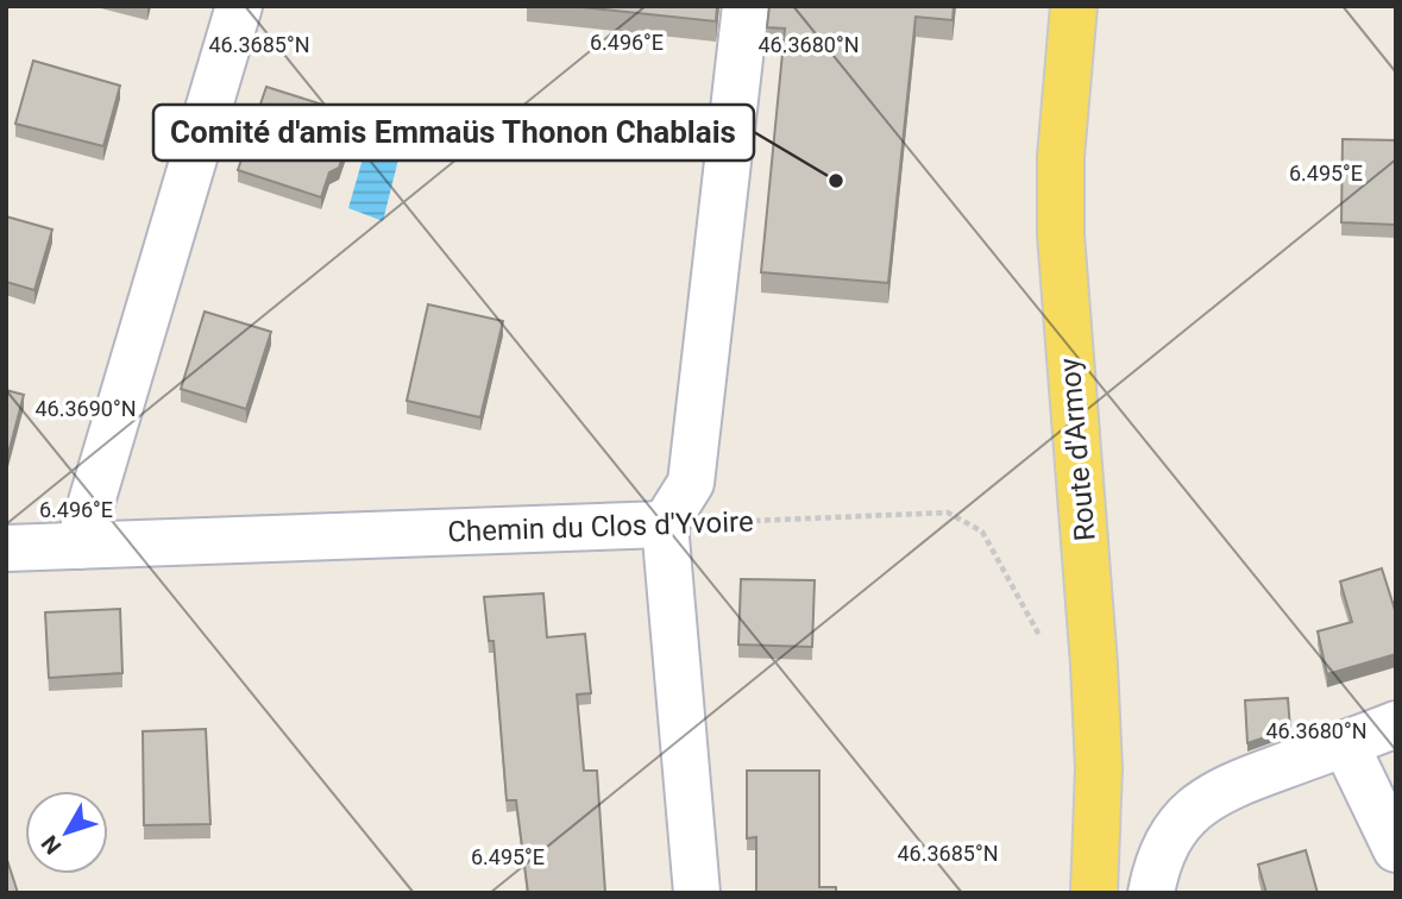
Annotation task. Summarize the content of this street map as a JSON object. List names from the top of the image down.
{
  "streets": {
    "main road": ["Route d'Armoy"],
    "street": ["Chemin du Clos d'Yvoire"]
  },
  "places": ["Comité d'amis Emmaüs Thonon Chablais"],
  "north": "bottom left",
  "coordinates": [
    "6.496°E",
    "46.3685°N",
    "46.3680°N",
    "6.495°E",
    "46.3690°N"
  ]
}
